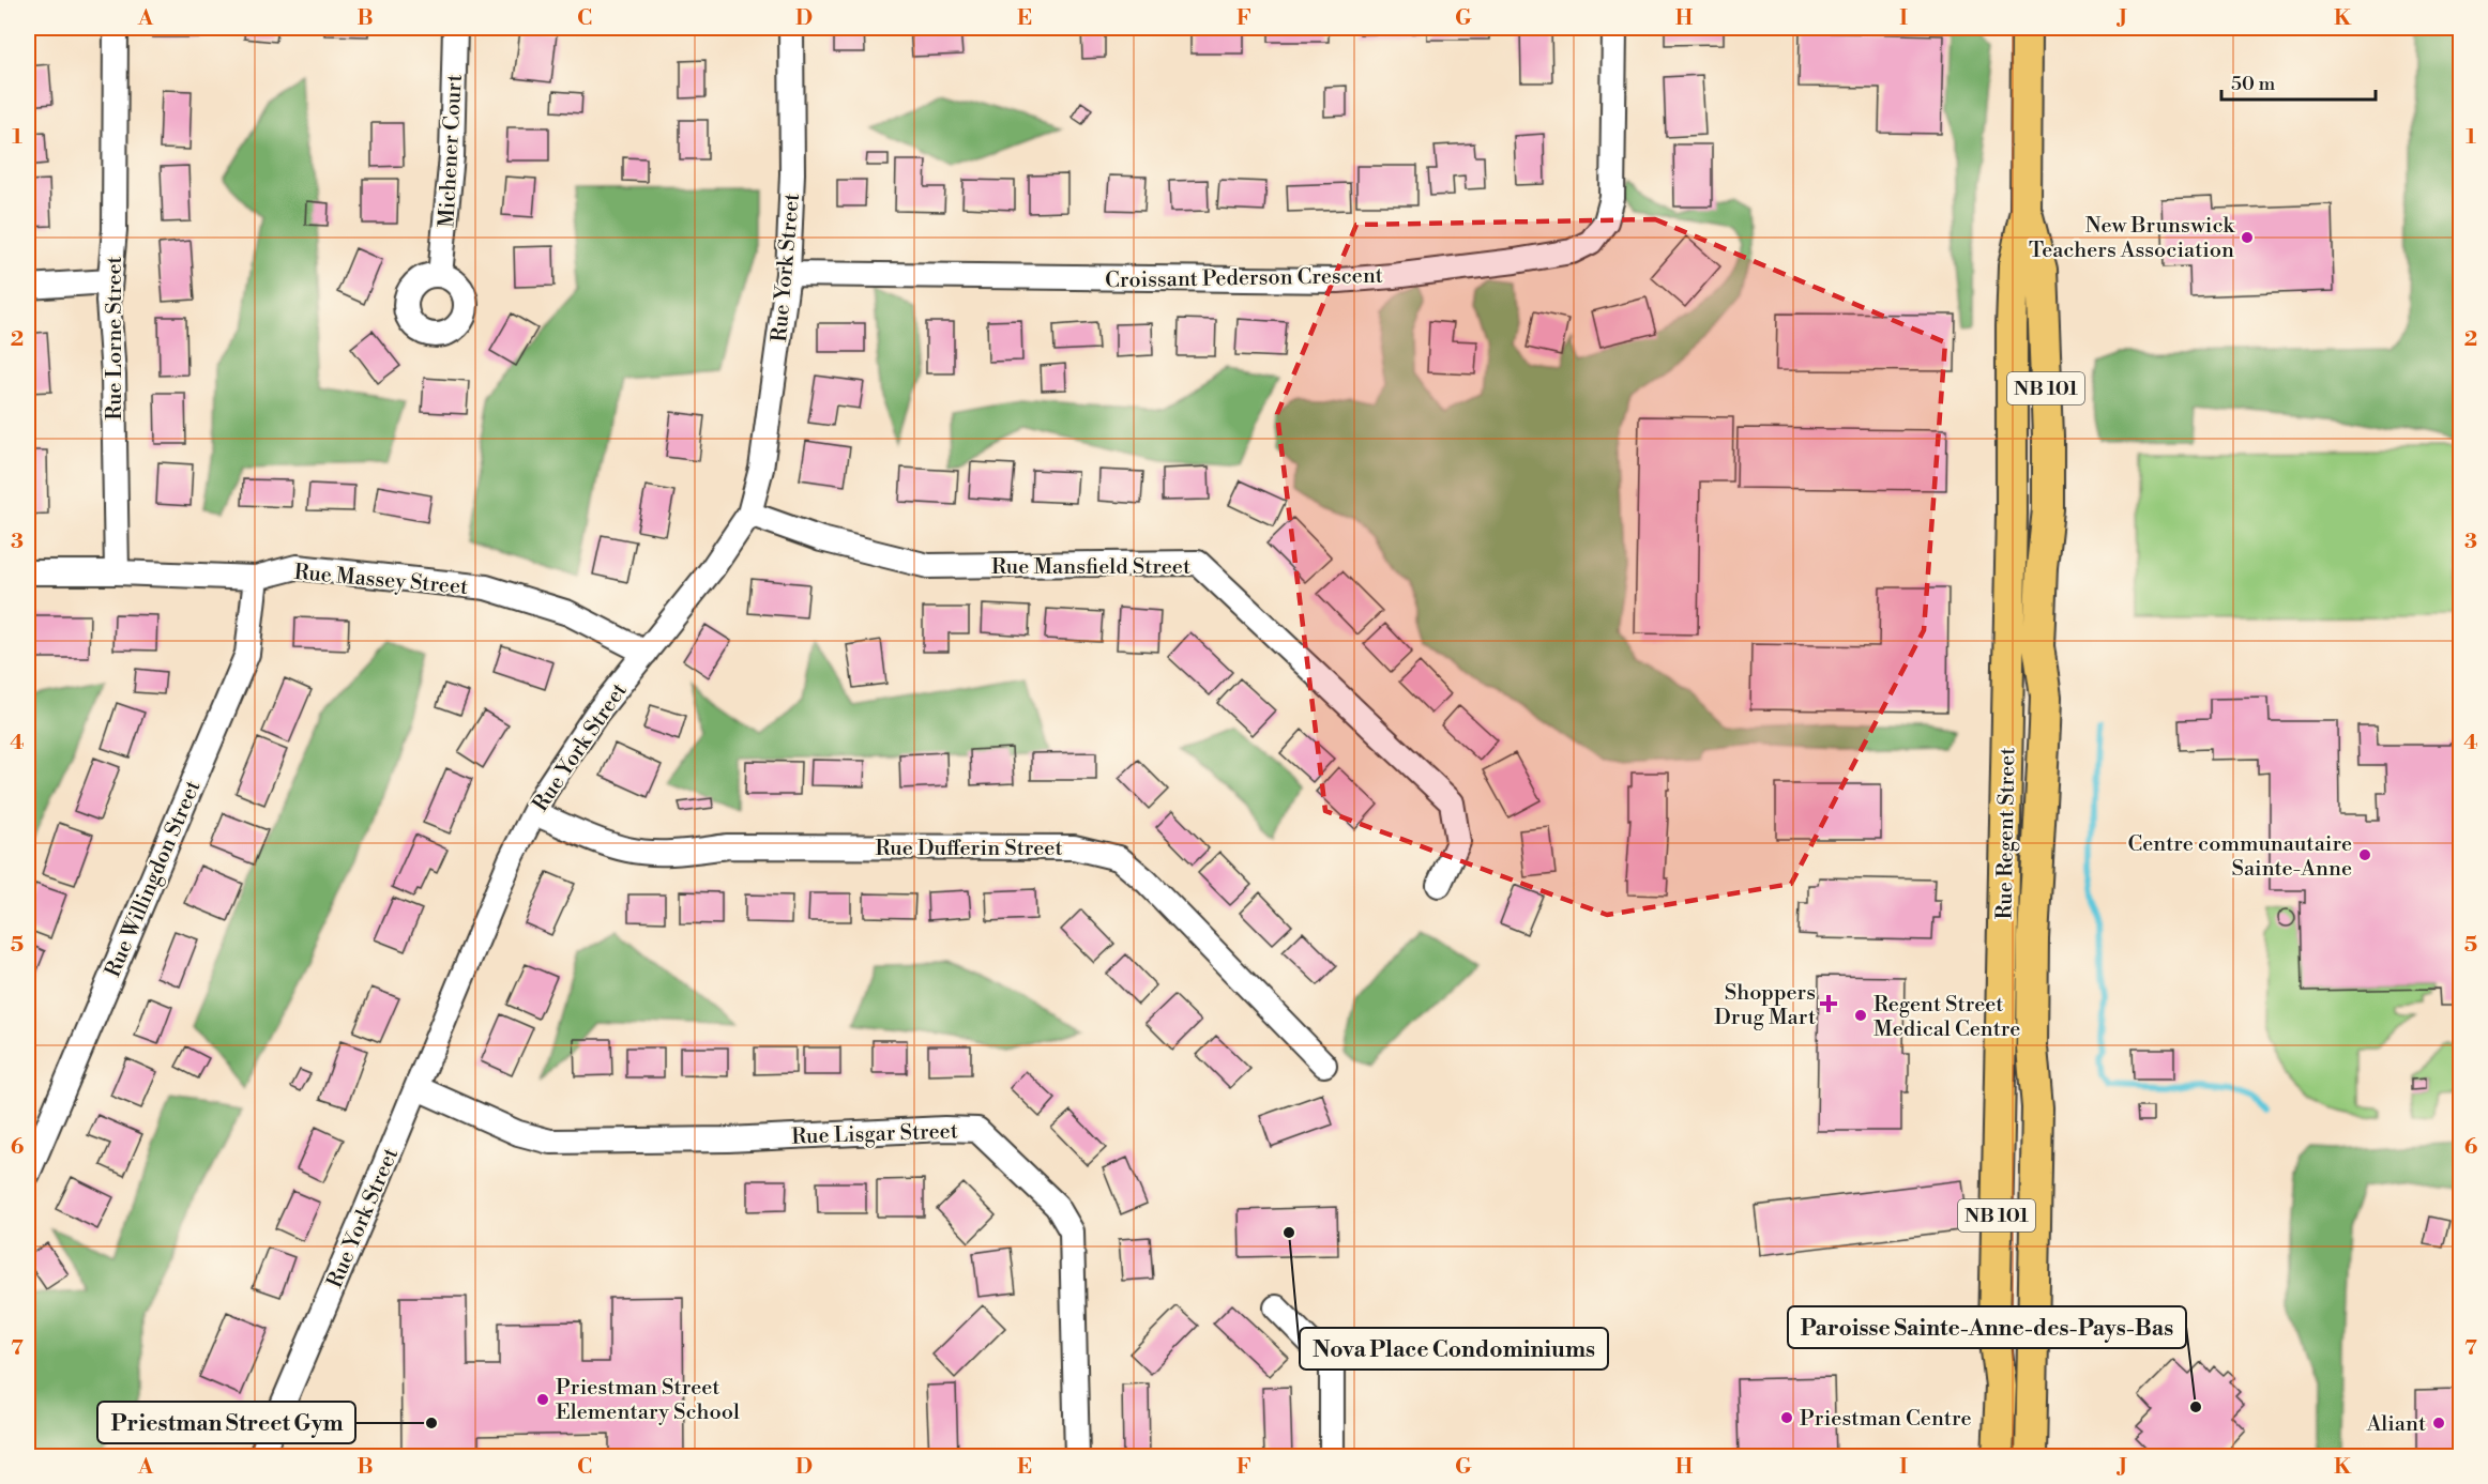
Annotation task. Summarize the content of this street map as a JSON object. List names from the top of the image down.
{
  "streets": {
    "main road": ["NB 101", "Rue Regent Street"],
    "street": [
      "Michener Court",
      "Rue York Street",
      "Croissant Pederson Crescent",
      "Rue Lorne Street",
      "Rue Mansfield Street",
      "Rue Massey Street",
      "Rue Dufferin Street",
      "Rue Willingdon Street",
      "Rue Lisgar Street"
    ]
  },
  "crossings": [
    ["Rue York Street", "Croissant Pederson Crescent"],
    ["Rue York Street", "Rue Mansfield Street"],
    ["Rue York Street", "Rue Massey Street"],
    ["Rue York Street", "Rue Dufferin Street"],
    ["Rue York Street", "Rue Lisgar Street"],
    ["Rue Lorne Street", "Rue Massey Street"],
    ["Rue Massey Street", "Rue Willingdon Street"]
  ],
  "places": {
    "other": [
      "New Brunswick Teachers Association",
      "Centre communautaire Sainte-Anne",
      "Regent Street Medical Centre",
      "Nova Place Condominiums",
      "Priestman Street Elementary School",
      "Paroisse Sainte-Anne-des-Pays-Bas",
      "Priestman Centre",
      "Priestman Street Gym",
      "Aliant"
    ],
    "health": ["Shoppers Drug Mart"]
  },
  "scale_bar": "50 m",
  "grid": {
    "columns": [
      "A",
      "B",
      "C",
      "D",
      "E",
      "F",
      "G",
      "H",
      "I",
      "J",
      "K"
    ],
    "rows": [
      "1",
      "2",
      "3",
      "4",
      "5",
      "6",
      "7"
    ]
  }
}
